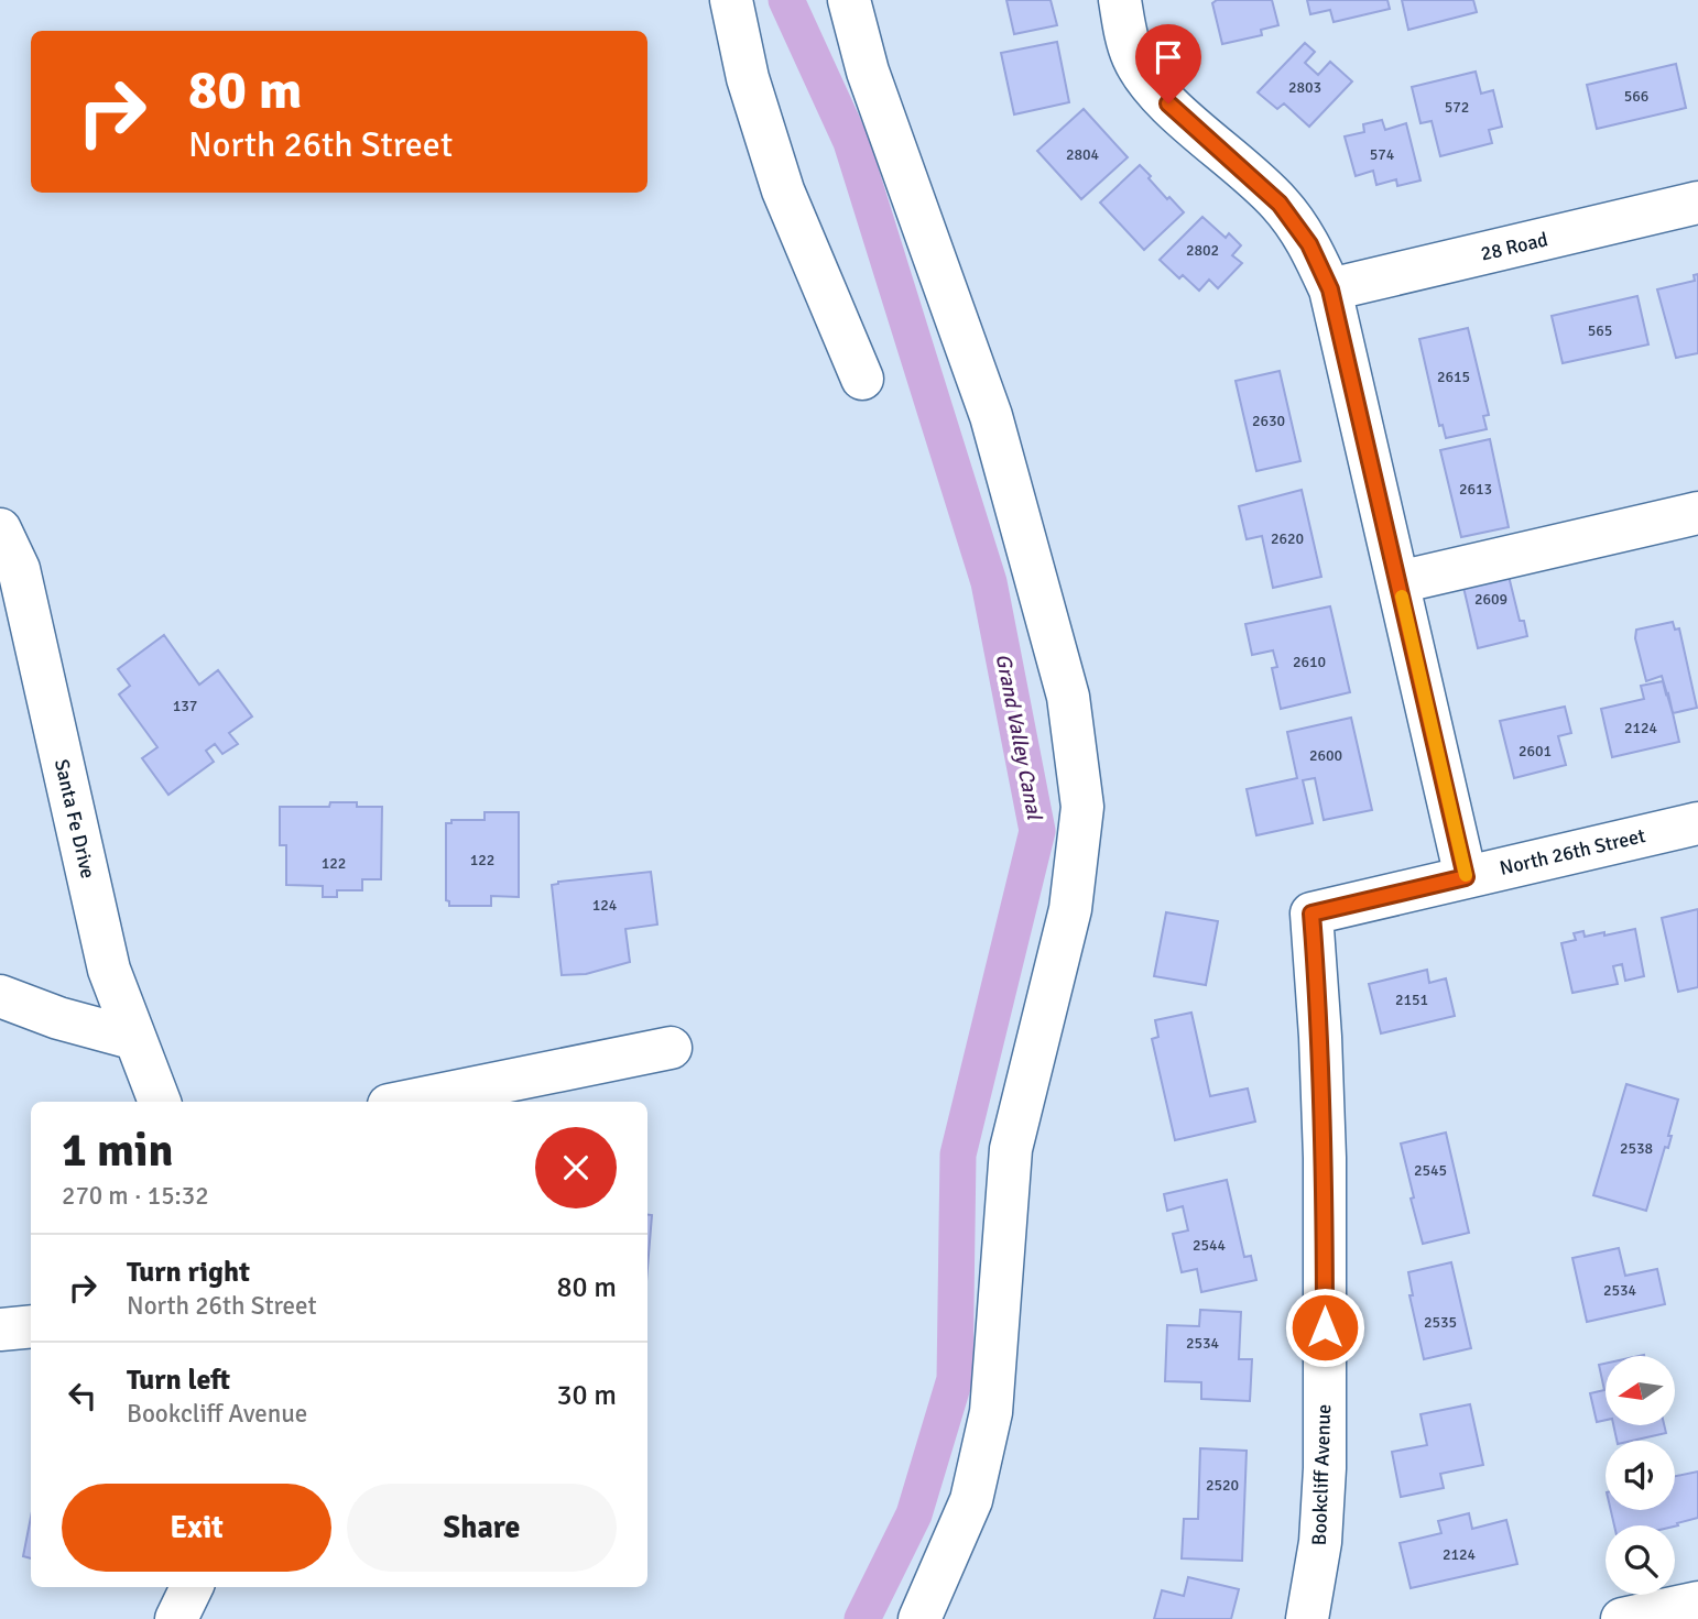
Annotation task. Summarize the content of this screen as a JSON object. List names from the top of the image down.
{
  "streets": {
    "street": [
      "28 Road",
      "Santa Fe Drive",
      "North 26th Street",
      "Bookcliff Avenue"
    ]
  },
  "crossings": [
    ["North 26th Street", "Bookcliff Avenue"]
  ],
  "water": ["Grand Valley Canal"],
  "house_numbers": [
    "2803",
    "566",
    "572",
    "2804",
    "574",
    "2802",
    "565",
    "2615",
    "2630",
    "2613",
    "2620",
    "2609",
    "2610",
    "137",
    "2124",
    "2601",
    "2600",
    "122",
    "122",
    "124",
    "2151",
    "2538",
    "2545",
    "2544",
    "2534",
    "2535",
    "2534",
    "2520",
    "2124"
  ],
  "north": "left",
  "page": {
    "turn": ["80 m", "North 26th Street"],
    "heading": ["1 min", "270 m · 15:32"],
    "list": [
      {
        "name": "Turn right",
        "note": "North 26th Street",
        "value": "80 m"
      },
      {
        "name": "Turn left",
        "note": "Bookcliff Avenue",
        "value": "30 m"
      }
    ],
    "buttons": ["Exit", "Share"]
  }
}
